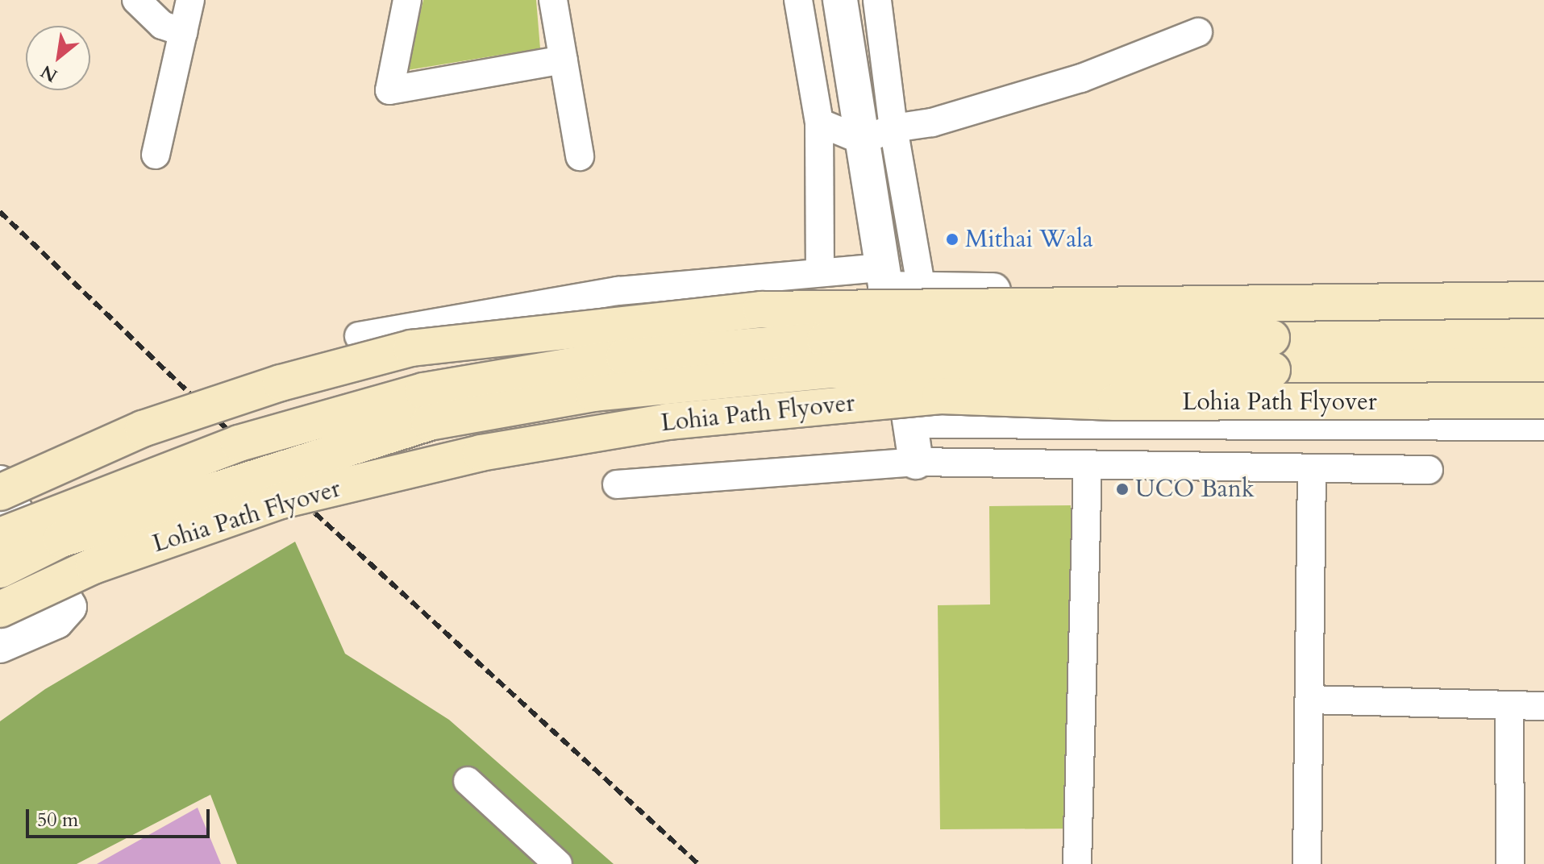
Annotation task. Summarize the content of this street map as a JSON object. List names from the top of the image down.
{
  "streets": {
    "main road": ["Lohia Path Flyover"]
  },
  "places": ["Mithai Wala", "UCO Bank"],
  "scale_bar": "50 m",
  "north": "bottom left"
}
